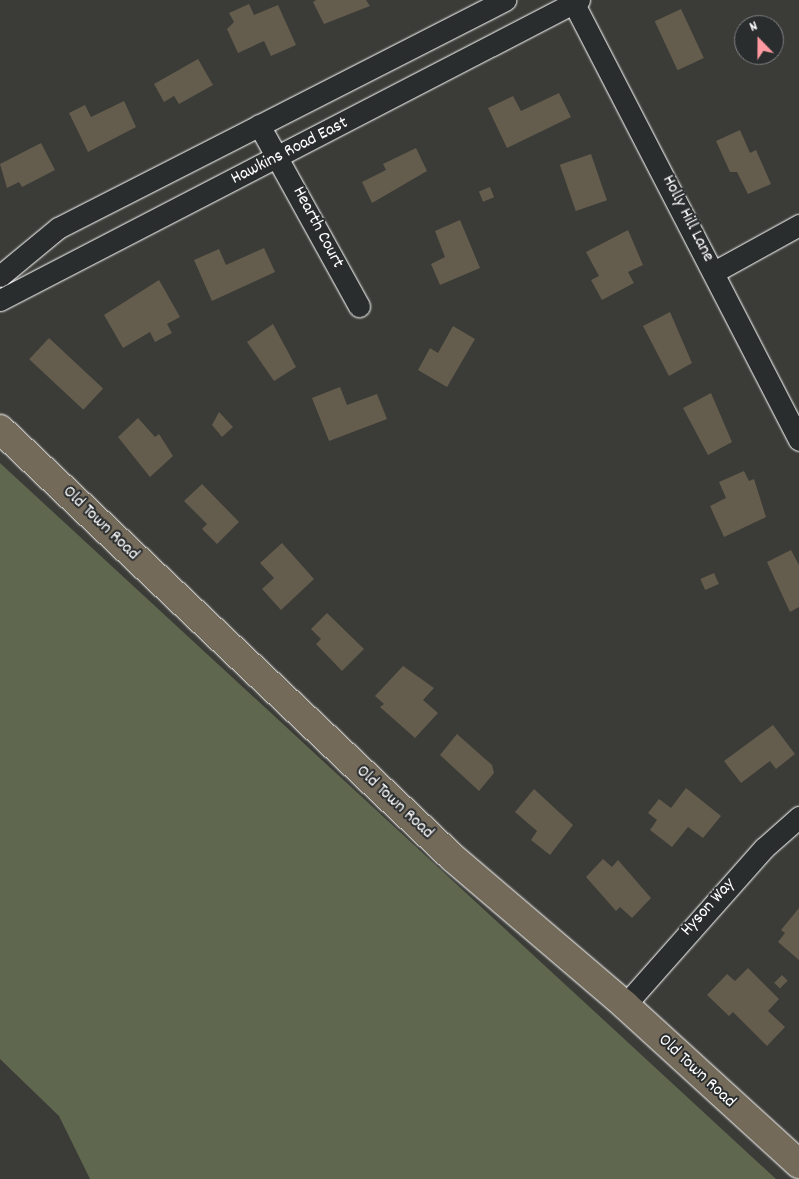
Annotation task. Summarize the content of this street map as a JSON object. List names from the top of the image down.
{
  "streets": {
    "main road": ["Old Town Road"],
    "street": [
      "Hawkins Road East",
      "Holly Hill Lane",
      "Hearth Court",
      "Hyson Way"
    ]
  },
  "crossings": [
    ["Hawkins Road East", "Holly Hill Lane"],
    ["Hawkins Road East", "Hearth Court"],
    ["Old Town Road", "Hyson Way"]
  ],
  "north": "top"
}
